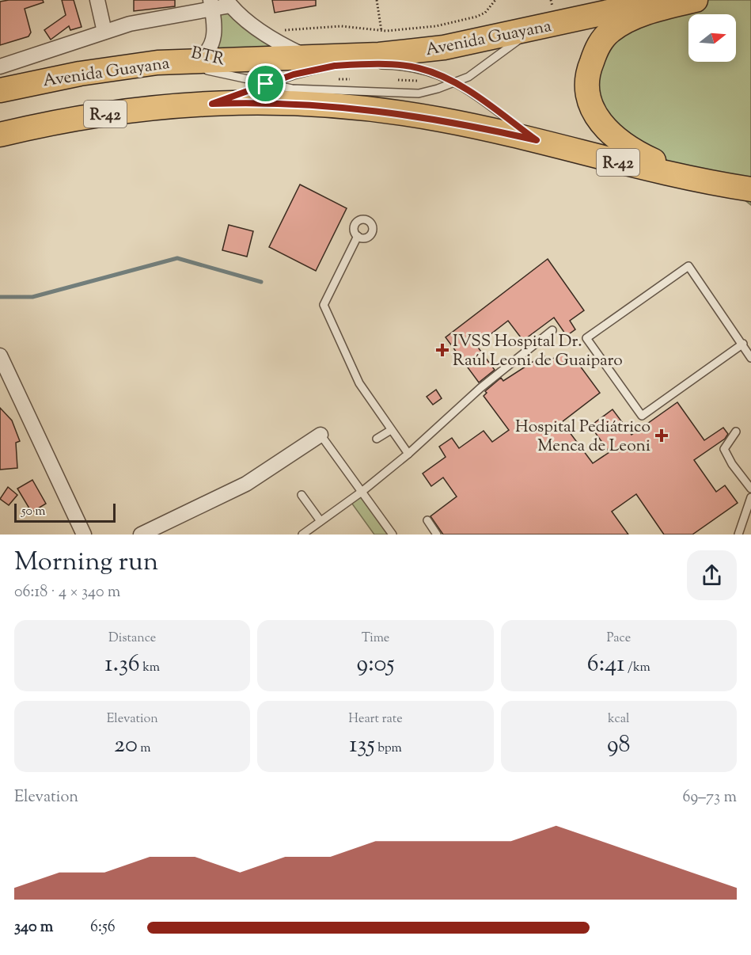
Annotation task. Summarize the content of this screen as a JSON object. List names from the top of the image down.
{
  "streets": {
    "main road": ["Avenida Guayana", "R-42"],
    "lane": ["BTR"]
  },
  "crossings": [
    ["Avenida Guayana", "BTR"],
    ["BTR", "R-42"]
  ],
  "places": {
    "health": ["IVSS Hospital Dr. Raúl Leoni de Guaiparo", "Hospital Pediátrico Menca de Leoni"]
  },
  "scale_bar": "50 m",
  "north": "right",
  "page": {
    "scale": "50 m",
    "heading": ["Morning run", "06:18 · 4 × 340 m"],
    "stats": [
      ["Distance", "1.36 km"],
      ["Time", "9:05"],
      ["Pace", "6:41 /km"],
      ["Elevation", "20 m"],
      ["Heart rate", "135 bpm"],
      ["kcal", "98"]
    ],
    "chart": ["Elevation", "69–73 m"],
    "list": [
      {
        "name": "340 m",
        "note": "6:56"
      }
    ]
  }
}
